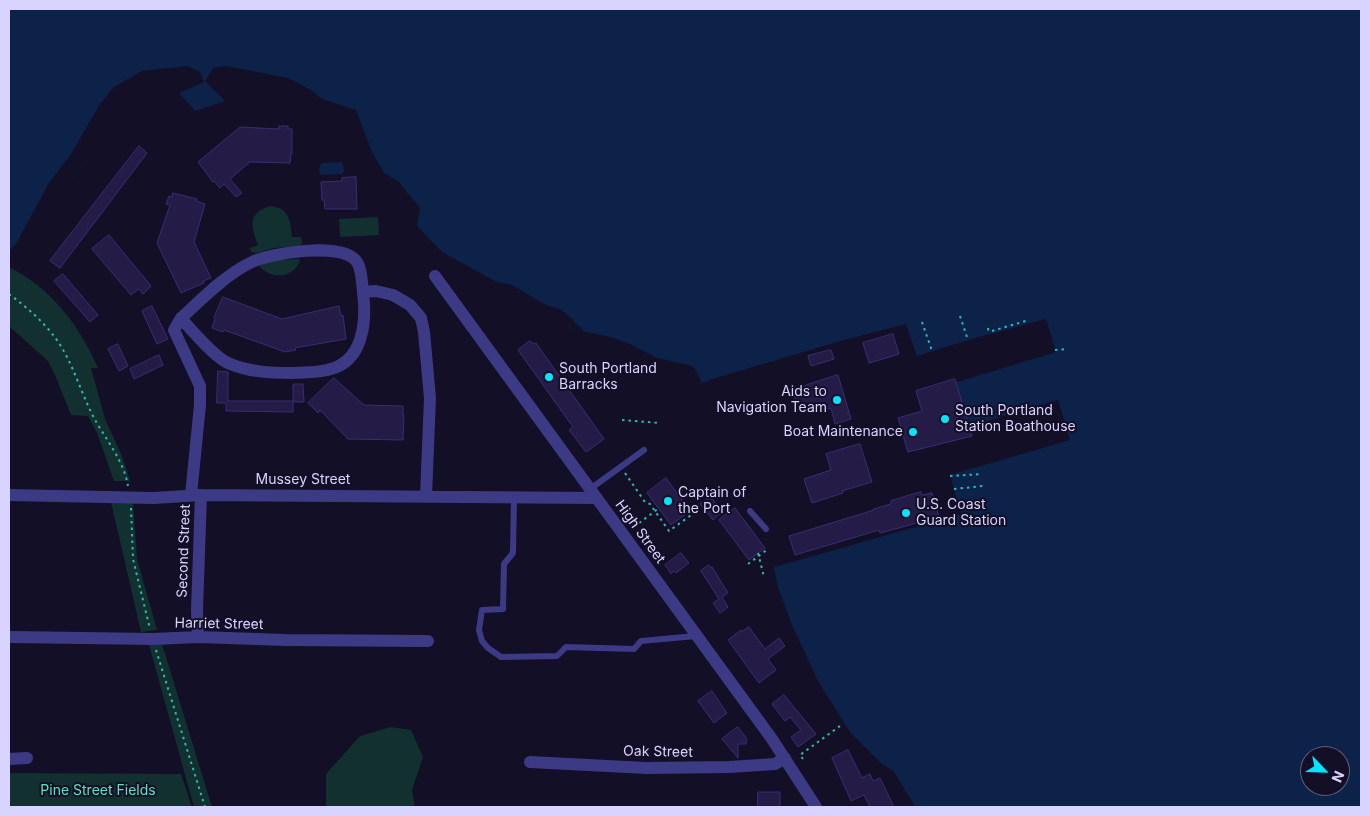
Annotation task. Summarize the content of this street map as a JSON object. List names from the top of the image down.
{
  "streets": {
    "street": [
      "Mussey Street",
      "High Street",
      "Second Street",
      "Harriet Street",
      "Oak Street"
    ]
  },
  "crossings": [
    ["Mussey Street", "High Street"],
    ["Mussey Street", "Second Street"],
    ["High Street", "Oak Street"],
    ["Second Street", "Harriet Street"]
  ],
  "parks": ["Pine Street Fields"],
  "places": [
    "South Portland Barracks",
    "Aids to Navigation Team",
    "South Portland Station Boathouse",
    "Boat Maintenance",
    "Captain of the Port",
    "U.S. Coast Guard Station"
  ],
  "north": "bottom right"
}
